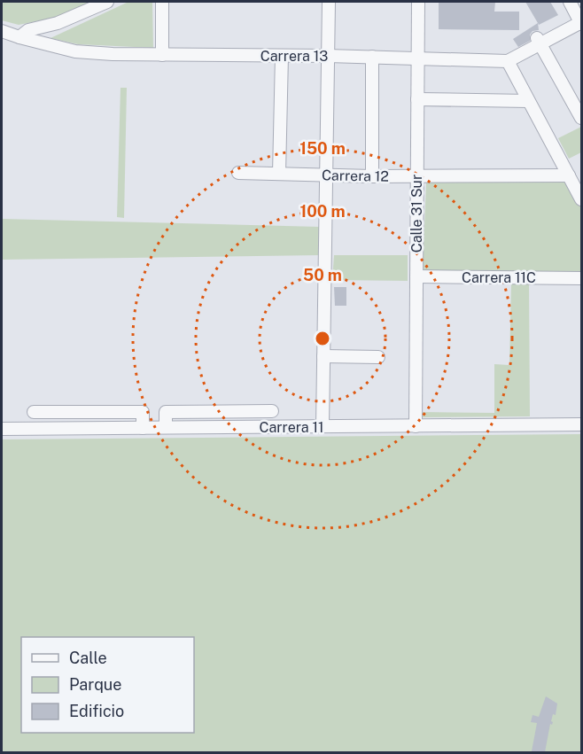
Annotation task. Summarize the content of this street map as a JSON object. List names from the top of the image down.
{
  "streets": {
    "street": [
      "Carrera 13",
      "Carrera 12",
      "Calle 31 Sur",
      "Carrera 11C",
      "Carrera 11"
    ]
  },
  "crossings": [
    ["Carrera 13", "Calle 31 Sur"],
    ["Carrera 12", "Calle 31 Sur"],
    ["Calle 31 Sur", "Carrera 11C"],
    ["Calle 31 Sur", "Carrera 11"]
  ],
  "legend": ["Calle", "Parque", "Edificio"],
  "rings": ["150 m", "100 m", "50 m"]
}
